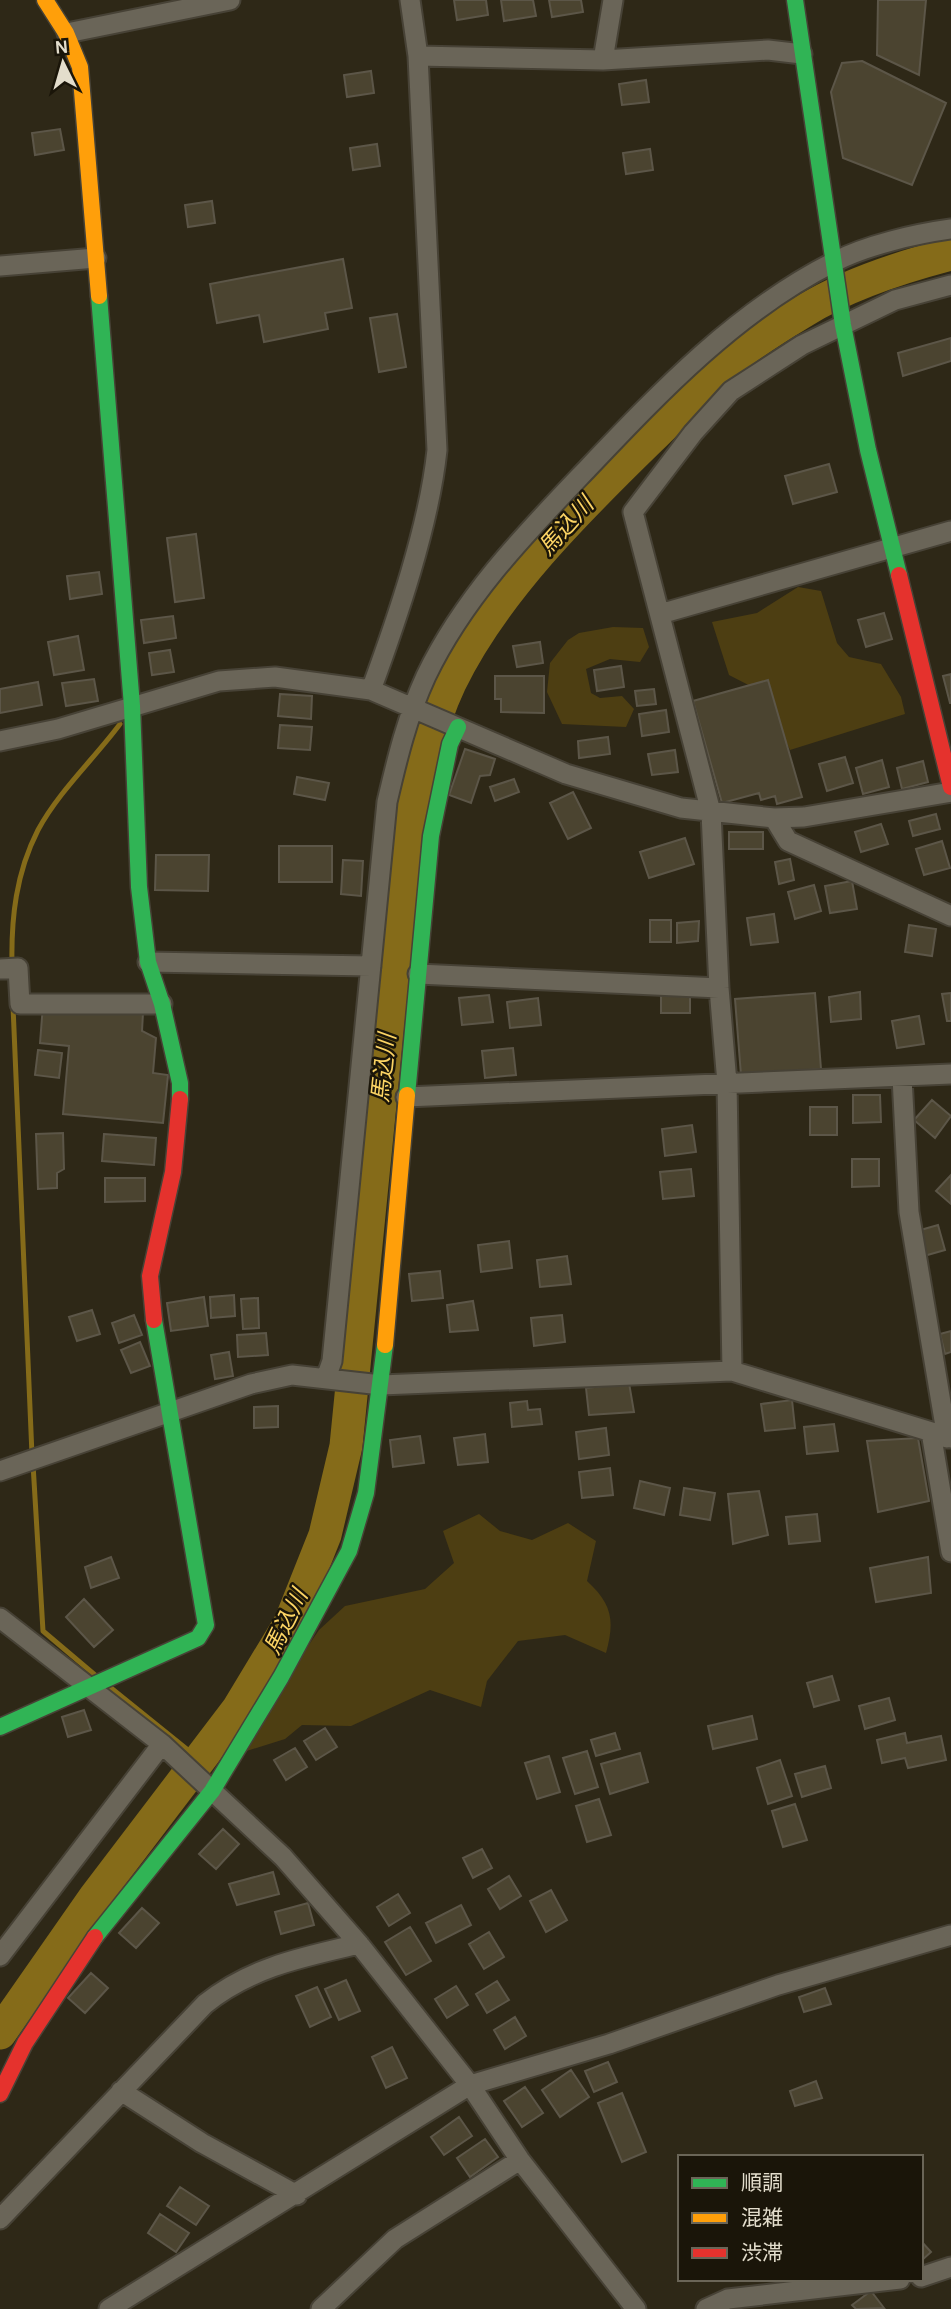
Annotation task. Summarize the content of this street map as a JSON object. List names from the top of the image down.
{
  "water": ["馬込川"],
  "legend": ["順調", "混雑", "渋滞"],
  "north": "top"
}
